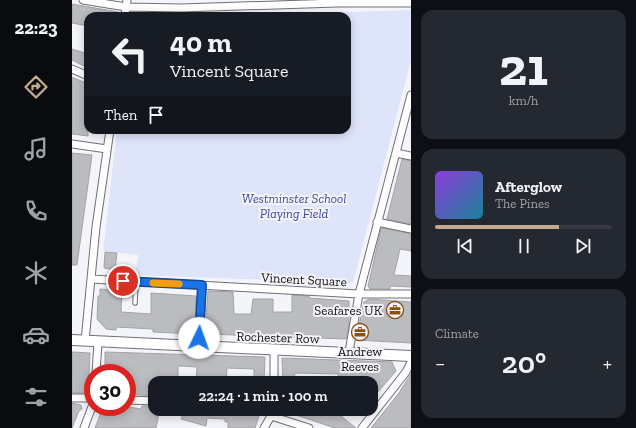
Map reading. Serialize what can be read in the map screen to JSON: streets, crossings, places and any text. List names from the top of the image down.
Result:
{
  "streets": {
    "main road": ["Rochester Row"],
    "street": ["Vincent Square"]
  },
  "parks": ["Westminster School Playing Field"],
  "places": {
    "office": ["Seafares UK", "Andrew Reeves"]
  },
  "page": {
    "tabs": "22:23",
    "tile": [
      ["21", "km/h"],
      "Climate"
    ],
    "turn": ["40 m", "Vincent Square"],
    "then": "Then",
    "song": ["Afterglow", "The Pines"],
    "heat": ["−", "20°", "+"],
    "limit": "30",
    "trip": "22:24 · 1 min · 100 m"
  }
}
